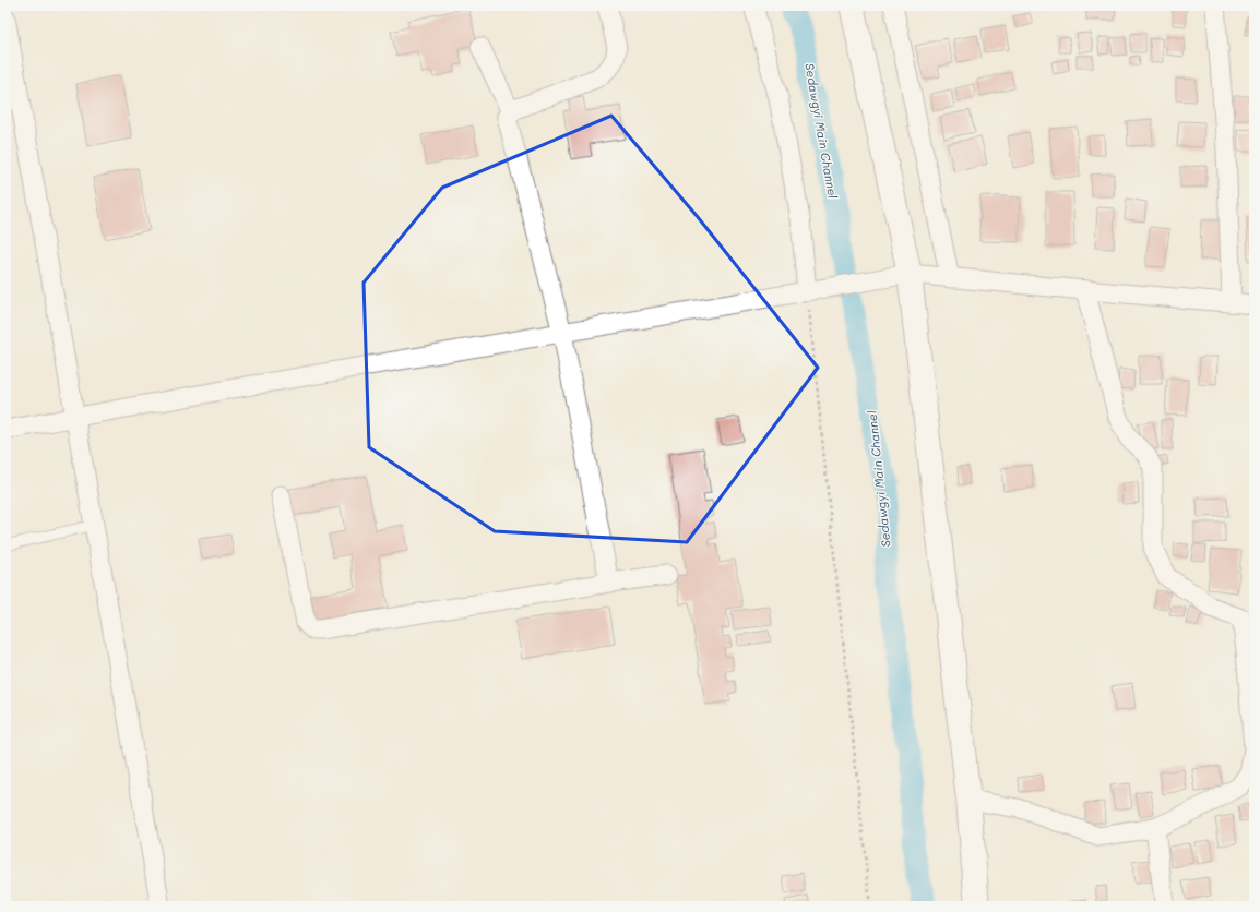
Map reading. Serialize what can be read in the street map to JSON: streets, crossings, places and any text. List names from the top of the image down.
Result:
{
  "water": ["Sedawgyi Main Channel"]
}
